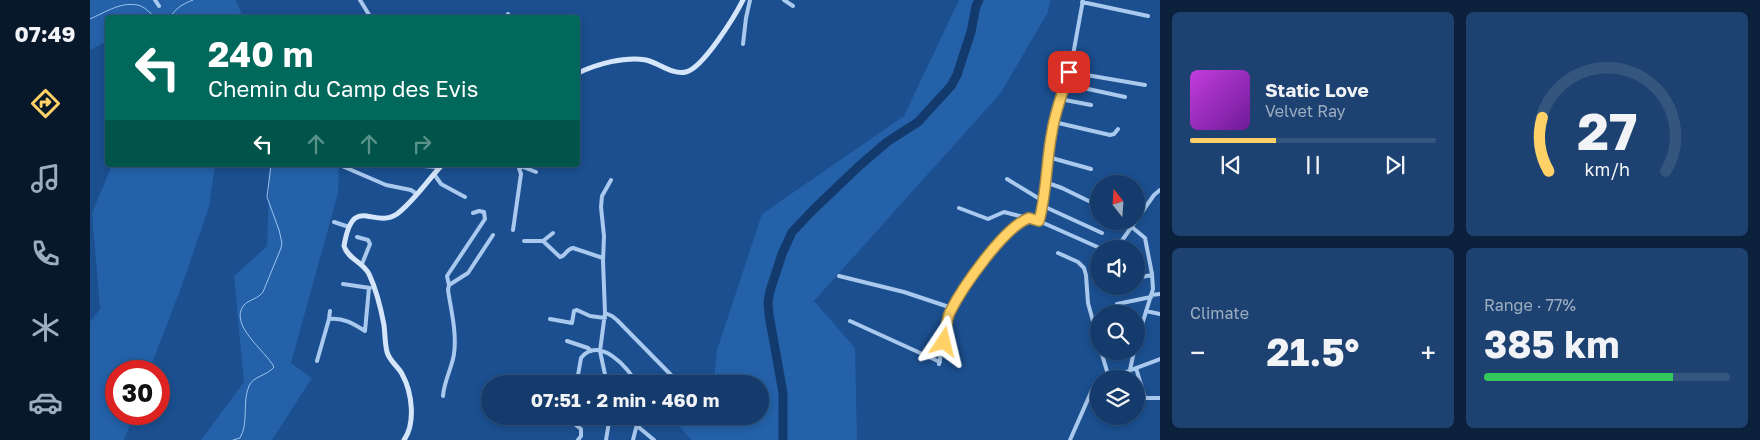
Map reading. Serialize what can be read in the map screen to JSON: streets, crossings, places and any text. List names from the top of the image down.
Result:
{
  "north": "top",
  "page": {
    "tabs": "07:49",
    "turn": ["240 m", "Chemin du Camp des Evis"],
    "song": ["Static Love", "Velvet Ray"],
    "tile": [
      "Climate",
      ["Range · 77%", "385 km"]
    ],
    "heat": ["−", "21.5°", "+"],
    "limit": "30",
    "trip": "07:51 · 2 min · 460 m",
    "gauge": ["27", "km/h"]
  }
}
